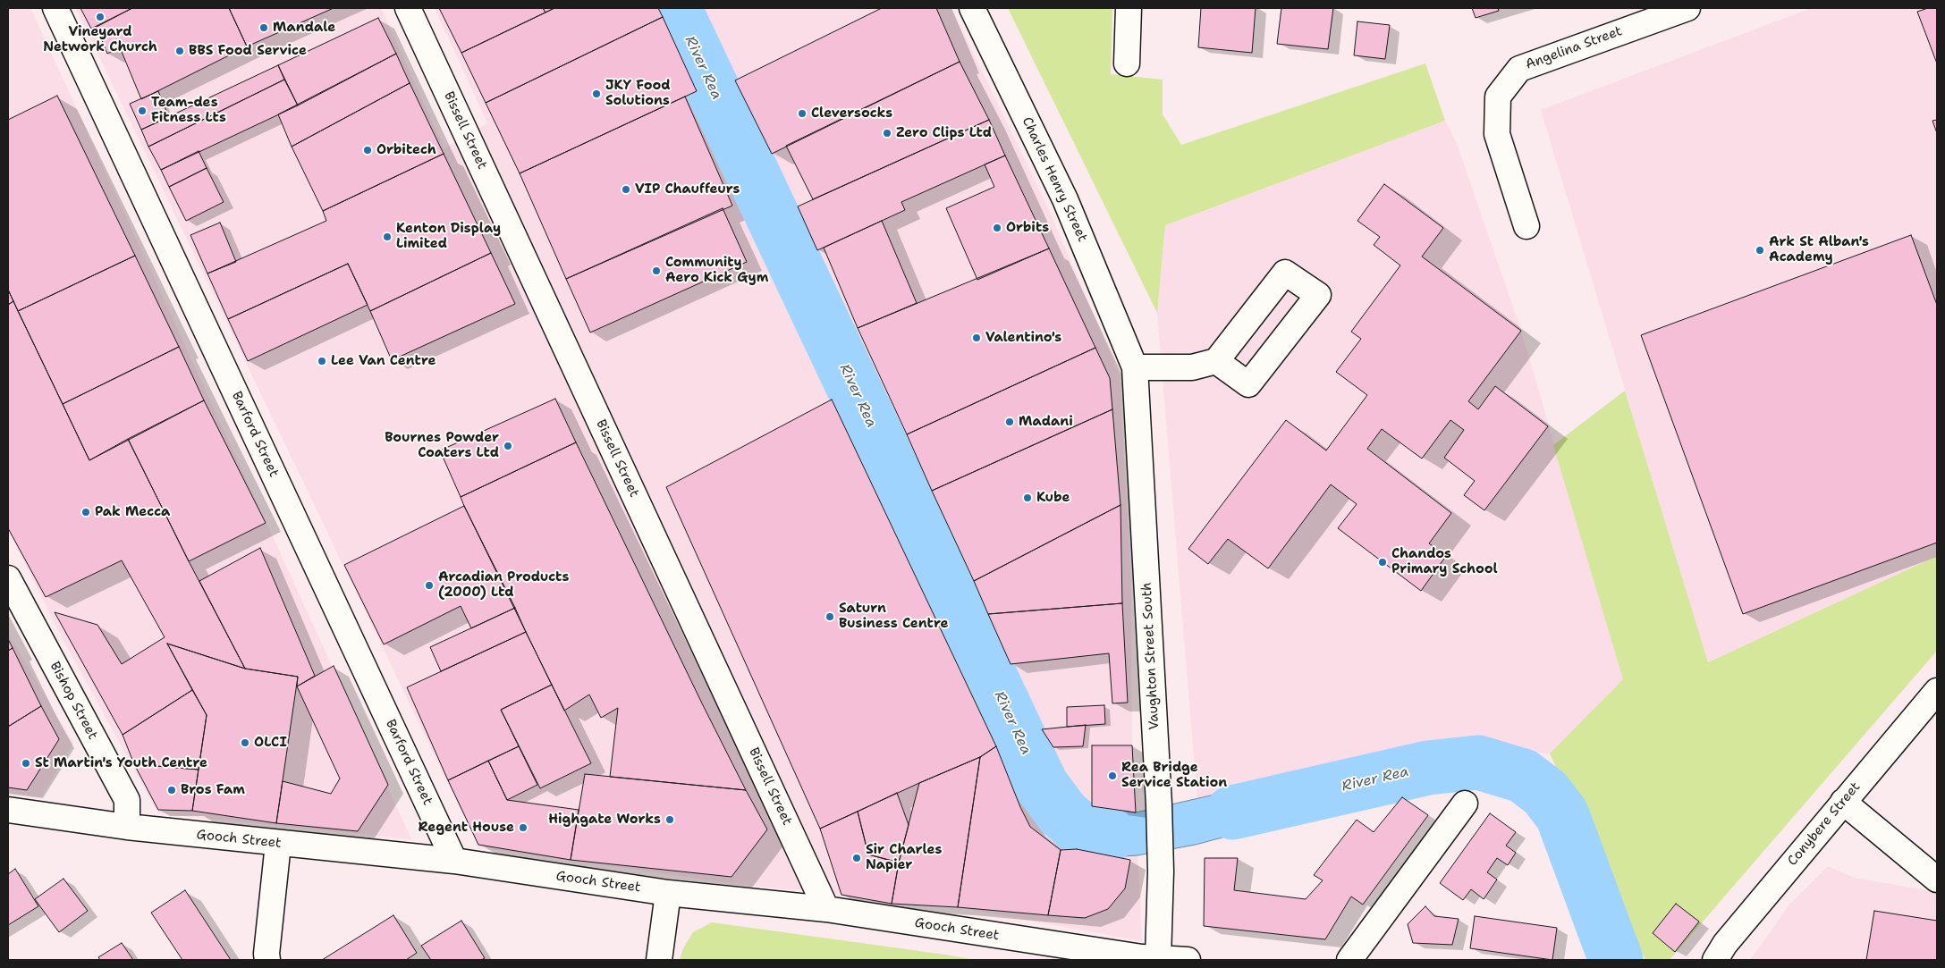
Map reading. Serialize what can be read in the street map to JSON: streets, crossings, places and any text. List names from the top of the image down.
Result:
{
  "streets": {
    "street": [
      "Angelina Street",
      "Bissell Street",
      "Charles Henry Street",
      "Barford Street",
      "Vaughton Street South",
      "Bishop Street",
      "Conybere Street",
      "Gooch Street"
    ]
  },
  "crossings": [
    ["Bissell Street", "Gooch Street"],
    ["Charles Henry Street", "Vaughton Street South"],
    ["Barford Street", "Gooch Street"],
    ["Vaughton Street South", "Gooch Street"],
    ["Bishop Street", "Gooch Street"]
  ],
  "water": ["River Rea"],
  "places": [
    "Vineyard Network Church",
    "Mandale",
    "BBS Food Service",
    "JKY Food Solutions",
    "Team-des Fitness Lts",
    "Cleversocks",
    "Zero Clips Ltd",
    "Orbitech",
    "VIP Chauffeurs",
    "Orbits",
    "Kenton Display Limited",
    "Ark St Alban's Academy",
    "Community Aero Kick Gym",
    "Valentino's",
    "Lee Van Centre",
    "Madani",
    "Bournes Powder Coaters Ltd",
    "Kube",
    "Pak Mecca",
    "Chandos Primary School",
    "Arcadian Products (2000) Ltd",
    "Saturn Business Centre",
    "OLCI",
    "St Martin's Youth Centre",
    "Rea Bridge Service Station",
    "Bros Fam",
    "Highgate Works",
    "Regent House",
    "Sir Charles Napier"
  ]
}
